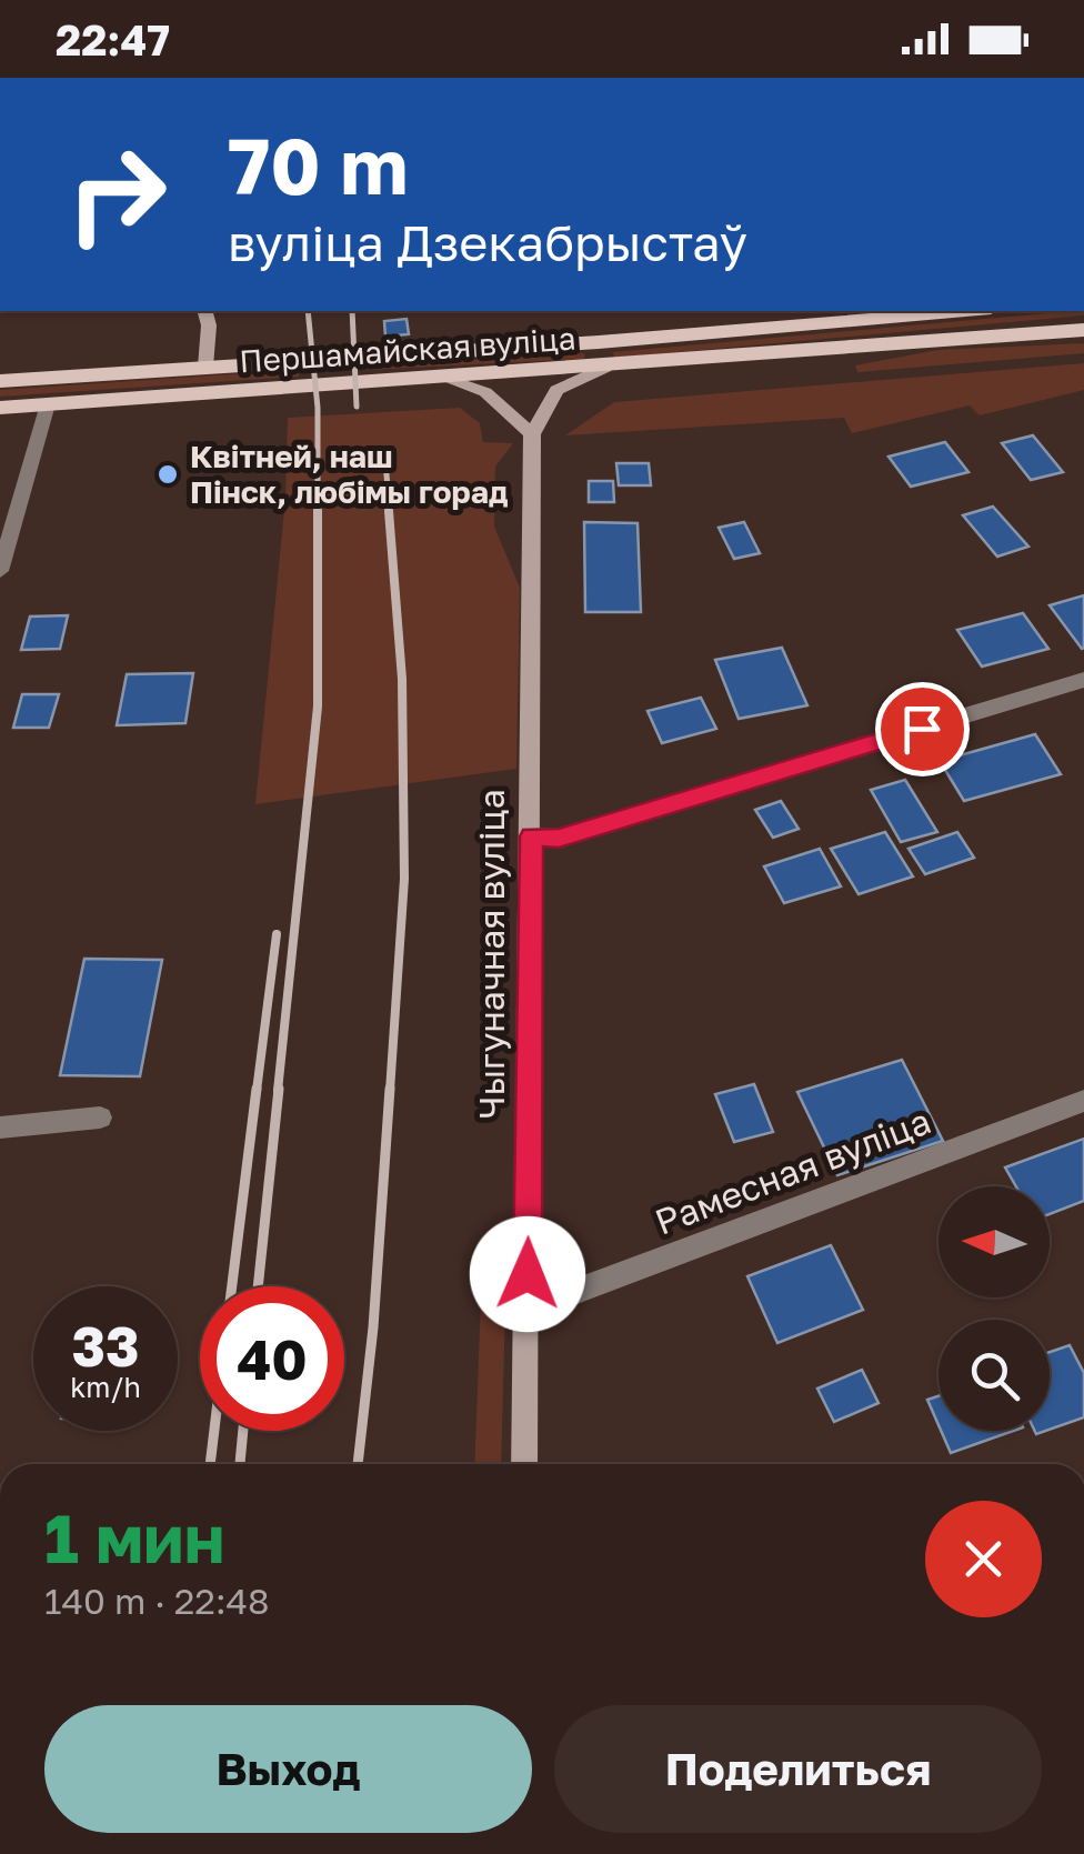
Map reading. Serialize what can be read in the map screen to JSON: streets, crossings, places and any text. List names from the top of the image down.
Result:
{
  "streets": {
    "main road": ["Першамайская вуліца"],
    "street": ["Чыгуначная вуліца", "Рамесная вуліца"]
  },
  "crossings": [
    ["Чыгуначная вуліца", "Рамесная вуліца"]
  ],
  "places": ["Квітней, наш Пінск, любімы горад"],
  "north": "left",
  "page": {
    "status": "22:47",
    "turn": ["70 m", "вуліца Дзекабрыстаў"],
    "speed": "33 km/h",
    "limit": "40",
    "heading": ["1 мин", "140 m · 22:48"],
    "buttons": ["Выход", "Поделиться"]
  }
}
